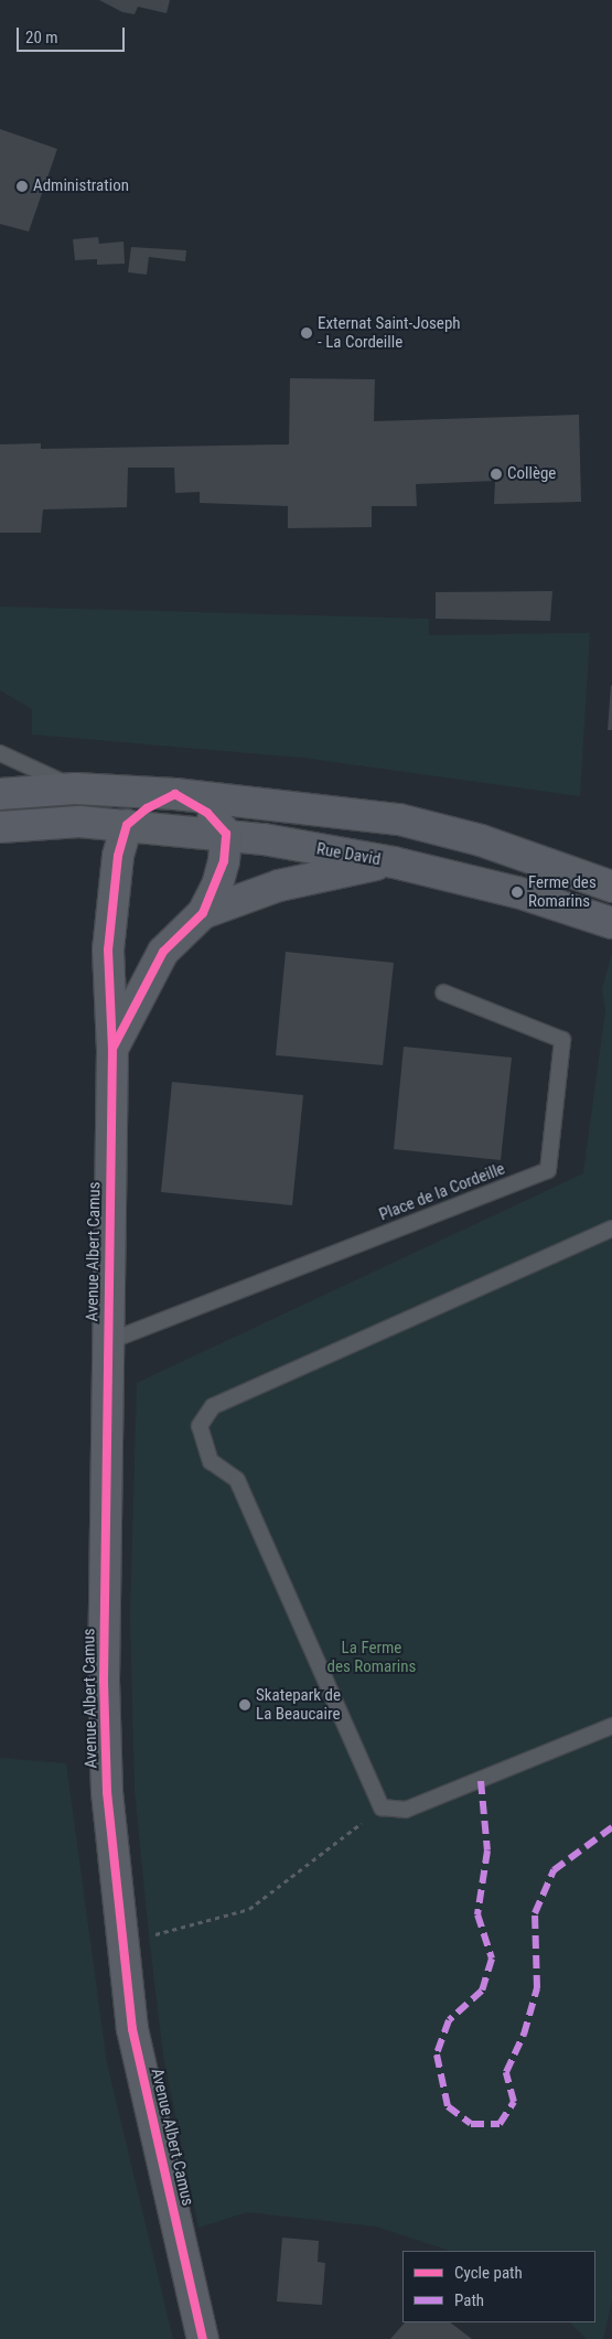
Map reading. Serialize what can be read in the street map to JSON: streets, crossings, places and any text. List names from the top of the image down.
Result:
{
  "streets": {
    "street": ["Rue David", "Avenue Albert Camus"],
    "lane": ["Place de la Cordeille"]
  },
  "crossings": [
    ["Rue David", "Avenue Albert Camus"],
    ["Place de la Cordeille", "Avenue Albert Camus"]
  ],
  "parks": ["La Ferme des Romarins"],
  "places": [
    "Administration",
    "Externat Saint-Joseph - La Cordeille",
    "Collège",
    "Ferme des Romarins",
    "Skatepark de La Beaucaire"
  ],
  "legend": ["Cycle path", "Path"],
  "scale_bar": "20 m"
}
